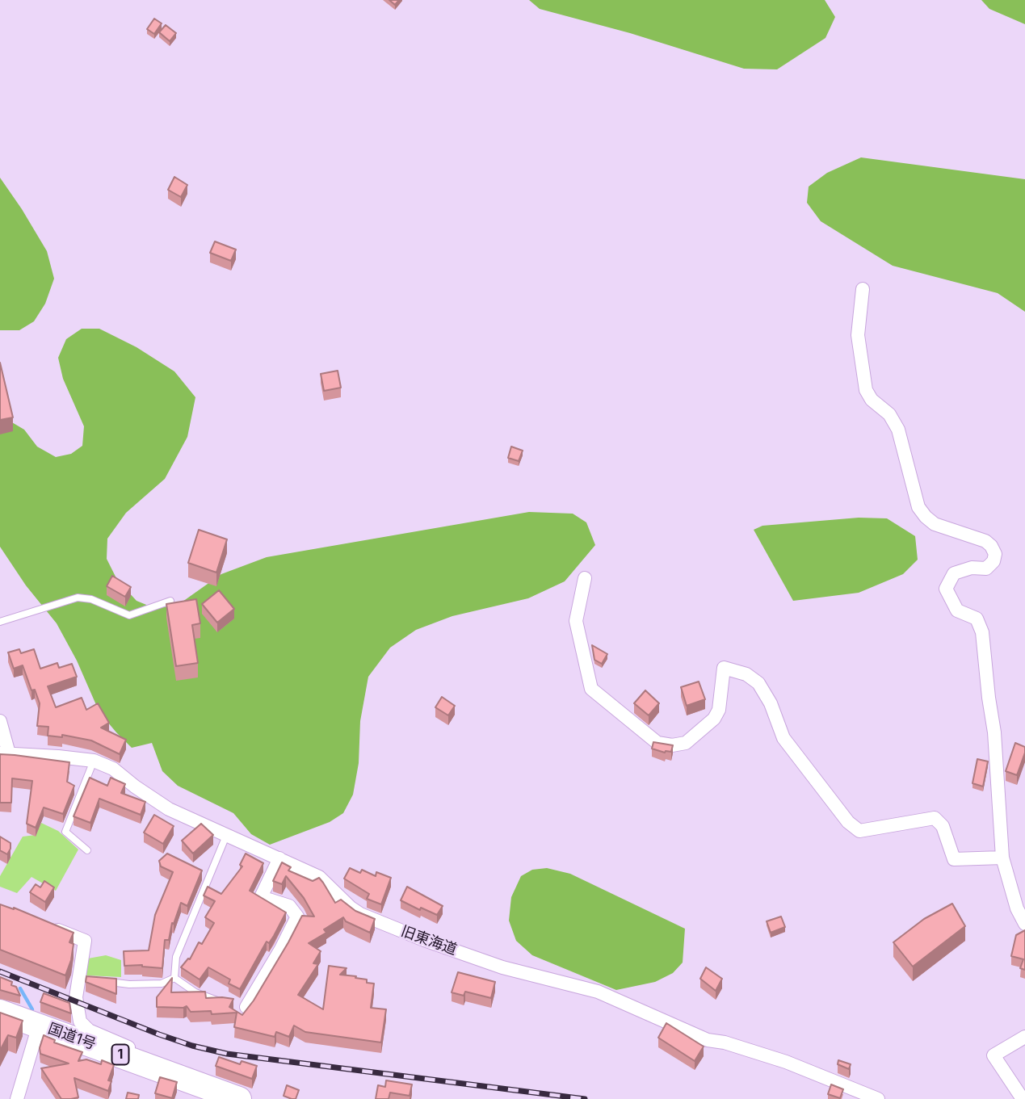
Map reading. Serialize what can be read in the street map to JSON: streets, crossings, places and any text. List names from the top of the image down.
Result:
{
  "streets": {
    "highway": ["国道1号", "1"],
    "street": ["旧東海道"]
  }
}
